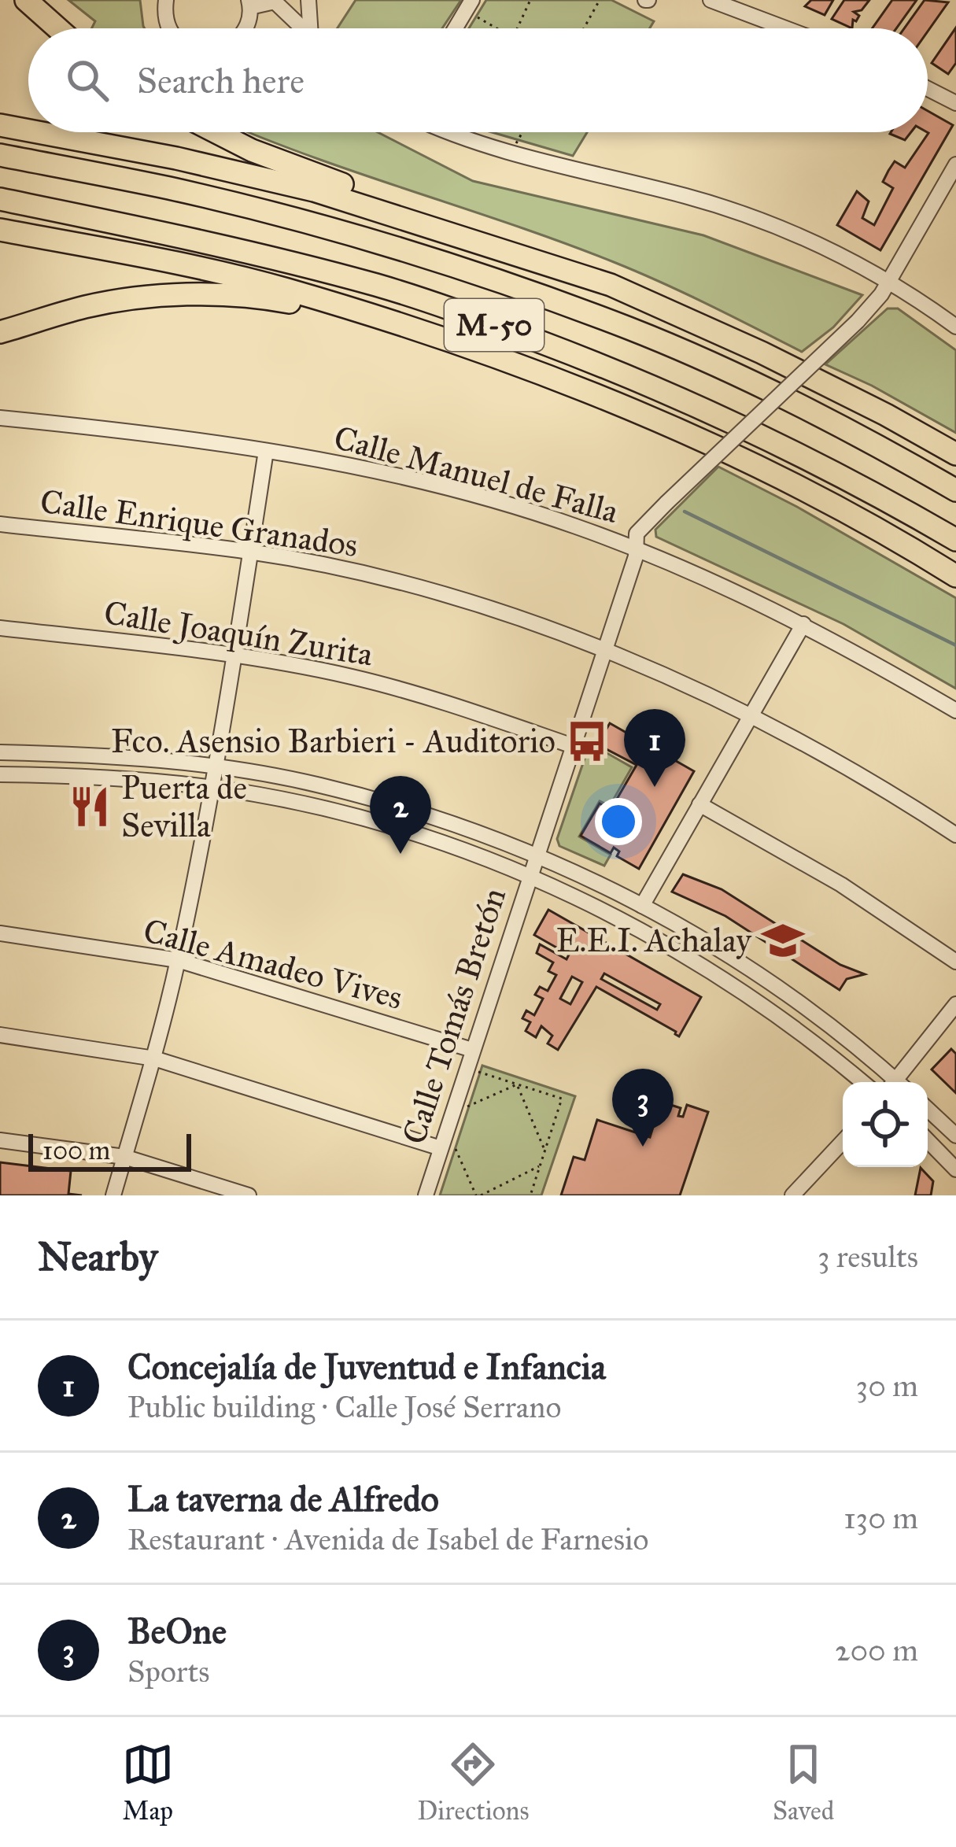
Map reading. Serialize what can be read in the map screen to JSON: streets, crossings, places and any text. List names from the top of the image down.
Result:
{
  "streets": {
    "highway": ["M-50"],
    "street": [
      "Calle Manuel de Falla",
      "Calle Enrique Granados",
      "Calle Joaquín Zurita",
      "Calle Amadeo Vives",
      "Calle Tomás Bretón"
    ]
  },
  "crossings": [
    ["Calle Manuel de Falla", "Calle Tomás Bretón"],
    ["Calle Enrique Granados", "Calle Tomás Bretón"],
    ["Calle Joaquín Zurita", "Calle Tomás Bretón"],
    ["Calle Amadeo Vives", "Calle Tomás Bretón"]
  ],
  "places": {
    "bus stop": ["Fco. Asensio Barbieri - Auditorio"],
    "restaurant": ["Puerta de Sevilla"],
    "school or university": ["E.E.I. Achalay"]
  },
  "scale_bar": "100 m",
  "page": {
    "search": "Search here",
    "pins": ["1", "2", "3"],
    "scale": "100 m",
    "heading": ["Nearby", "3 results"],
    "list": [
      {
        "mark": "1",
        "name": "Concejalía de Juventud e Infancia",
        "note": "Public building · Calle José Serrano",
        "value": "30 m"
      },
      {
        "mark": "2",
        "name": "La taverna de Alfredo",
        "note": "Restaurant · Avenida de Isabel de Farnesio",
        "value": "130 m"
      },
      {
        "mark": "3",
        "name": "BeOne",
        "note": "Sports",
        "value": "200 m"
      }
    ],
    "nav": ["Map", "Directions", "Saved"]
  }
}
